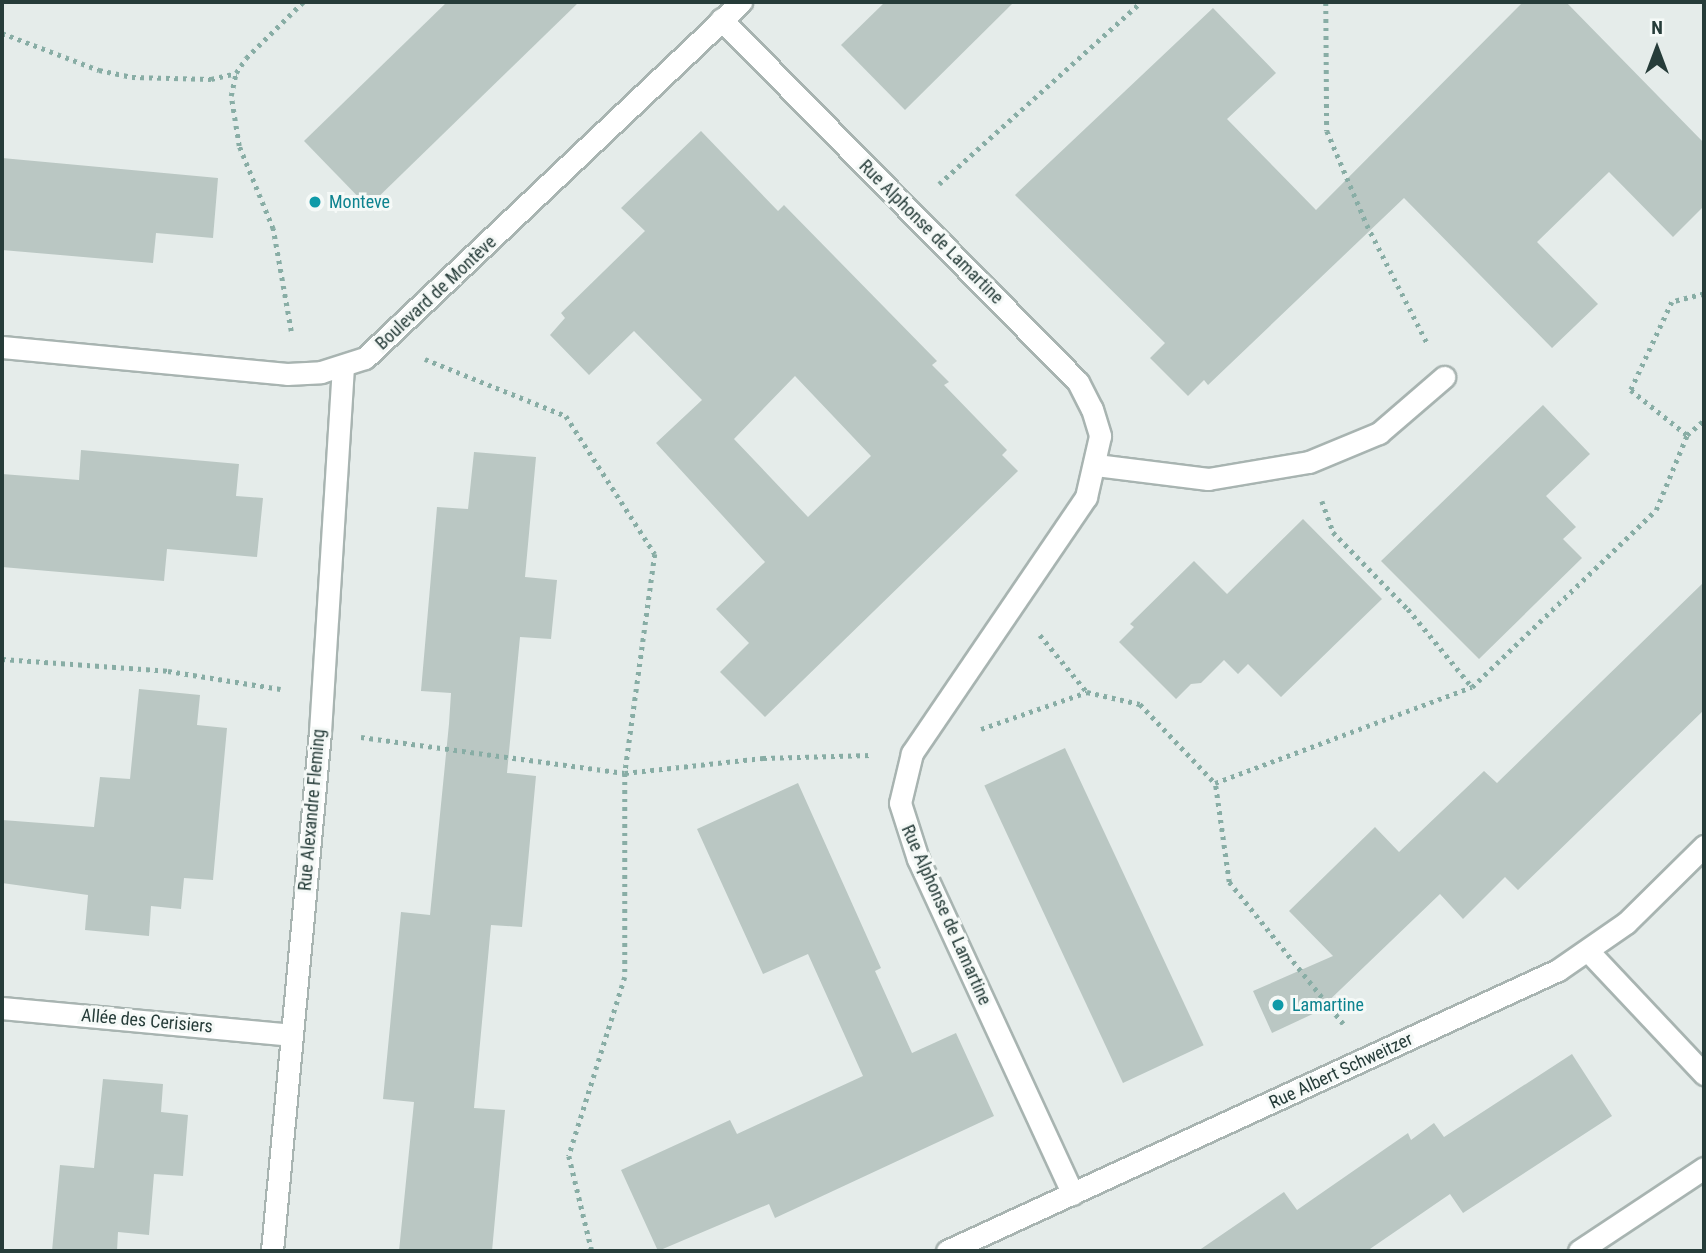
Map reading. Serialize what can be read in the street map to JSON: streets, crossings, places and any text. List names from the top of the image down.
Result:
{
  "streets": {
    "street": [
      "Rue Alphonse de Lamartine",
      "Boulevard de Montève",
      "Rue Alexandre Fleming",
      "Allée des Cerisiers",
      "Rue Albert Schweitzer"
    ]
  },
  "crossings": [
    ["Rue Alphonse de Lamartine", "Boulevard de Montève"],
    ["Rue Alphonse de Lamartine", "Rue Albert Schweitzer"],
    ["Boulevard de Montève", "Rue Alexandre Fleming"],
    ["Rue Alexandre Fleming", "Allée des Cerisiers"]
  ],
  "places": ["Monteve", "Lamartine"],
  "north": "top"
}
